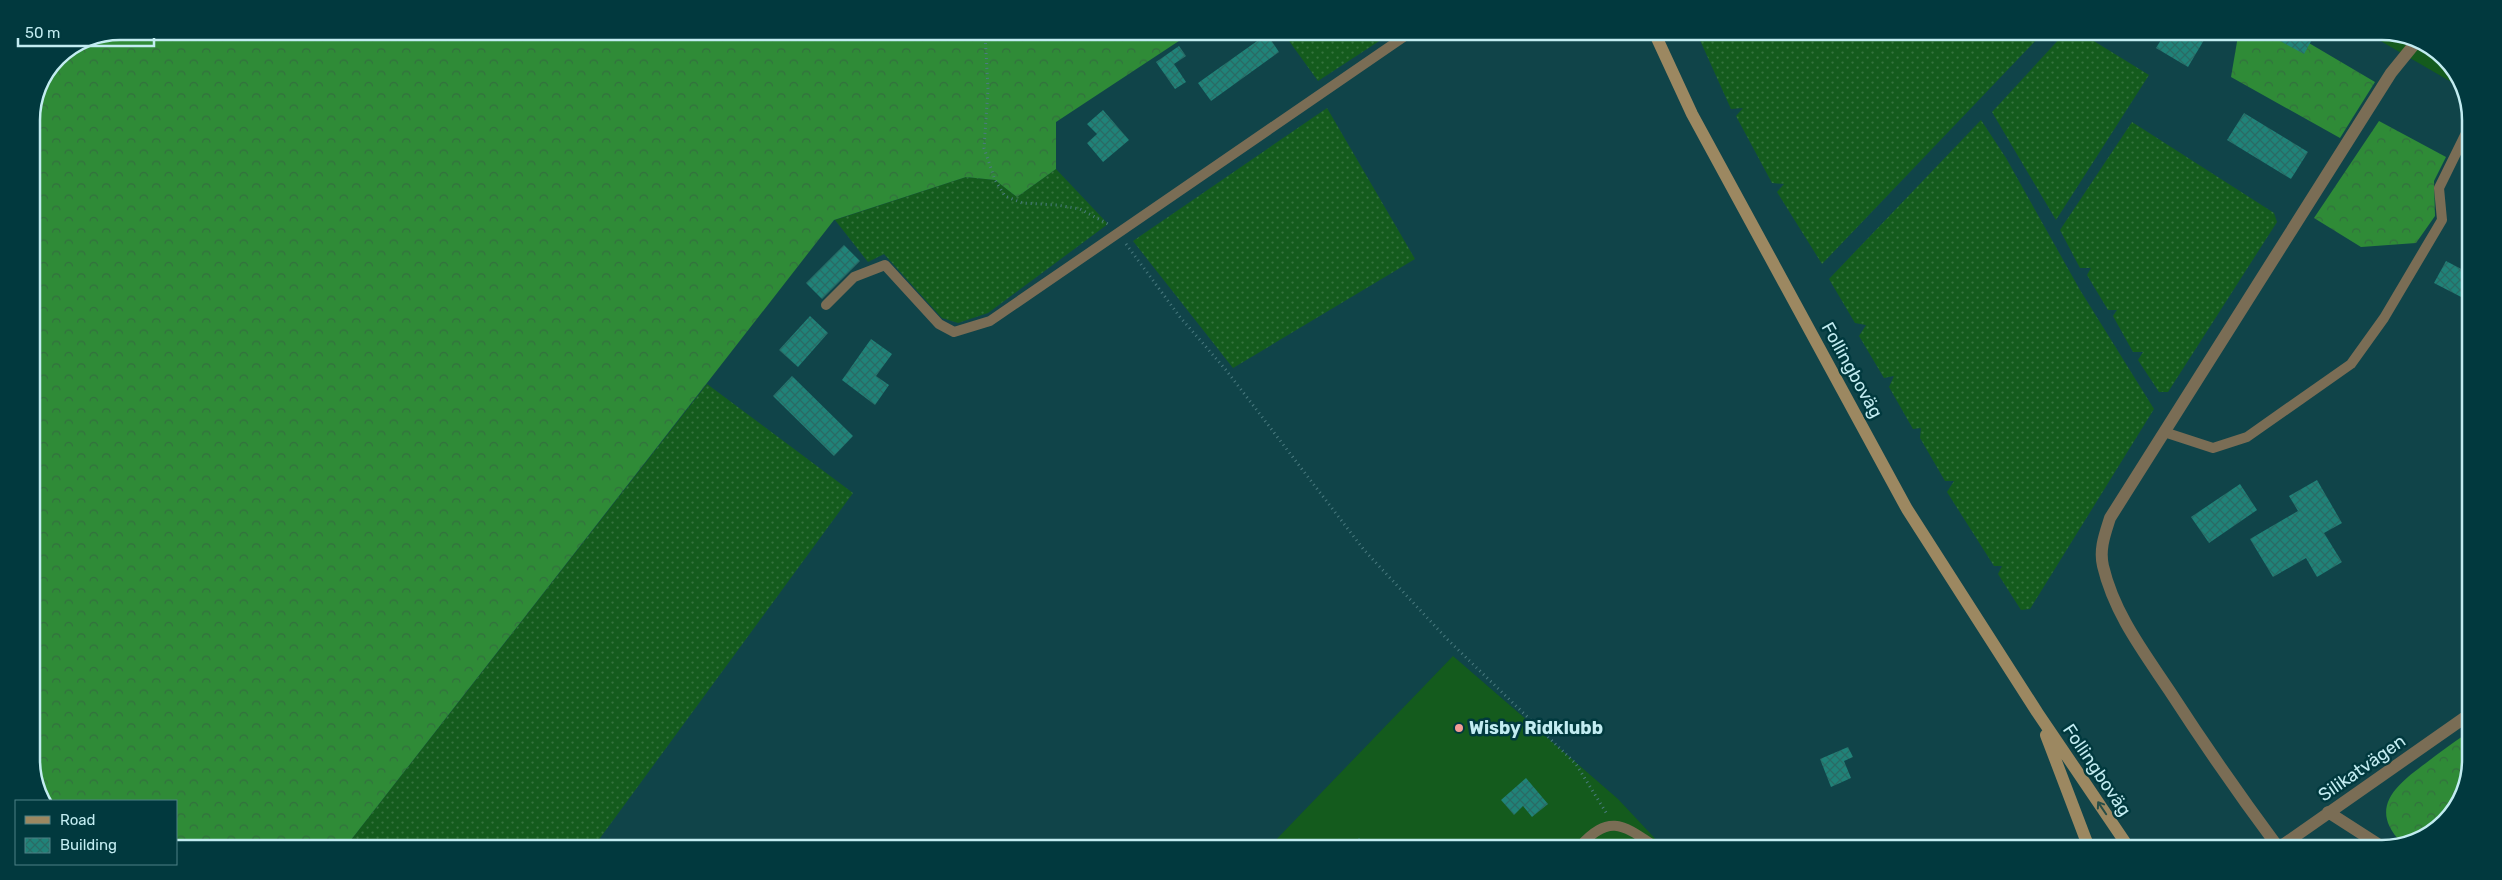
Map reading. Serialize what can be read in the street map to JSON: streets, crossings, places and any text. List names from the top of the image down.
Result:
{
  "streets": {
    "main road": ["Follingboväg"],
    "street": ["Silikatvägen"]
  },
  "places": ["Wisby Ridklubb"],
  "legend": ["Road", "Building"],
  "scale_bar": "50 m"
}
